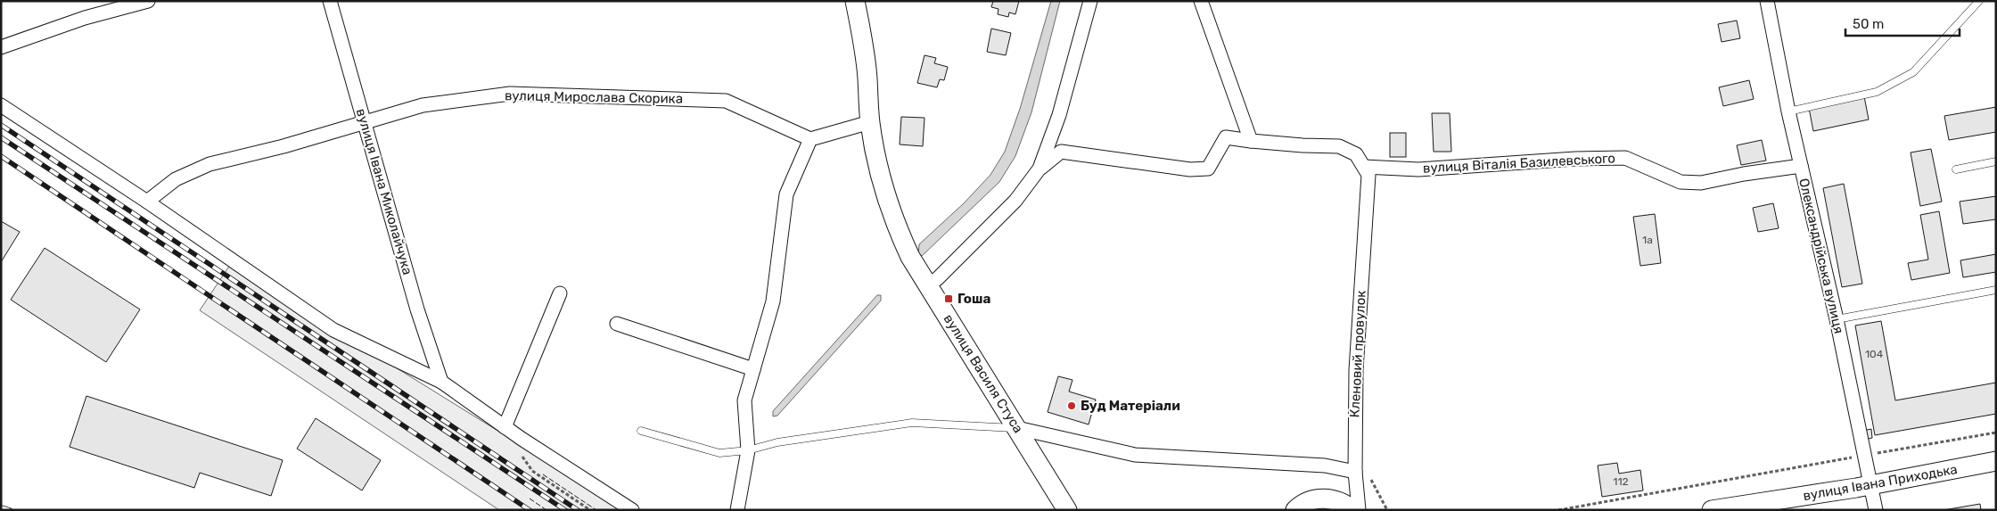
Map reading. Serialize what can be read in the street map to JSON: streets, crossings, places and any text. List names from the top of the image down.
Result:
{
  "streets": {
    "main road": ["вулиця Василя Стуса", "вулиця Івана Приходька"],
    "street": [
      "вулиця Мирослава Скорика",
      "вулиця Віталія Базилевського",
      "вулиця Івана Миколайчука",
      "Олександрійська вулиця",
      "Кленовий провулок"
    ]
  },
  "crossings": [
    ["вулиця Мирослава Скорика", "вулиця Івана Миколайчука"],
    ["вулиця Віталія Базилевського", "Олександрійська вулиця"],
    ["вулиця Віталія Базилевського", "Кленовий провулок"],
    ["Олександрійська вулиця", "вулиця Івана Приходька"]
  ],
  "places": {
    "transit": ["Гоша"],
    "other": ["Буд Матерiали"]
  },
  "house_numbers": ["1а", "104", "112"],
  "scale_bar": "50 m"
}
